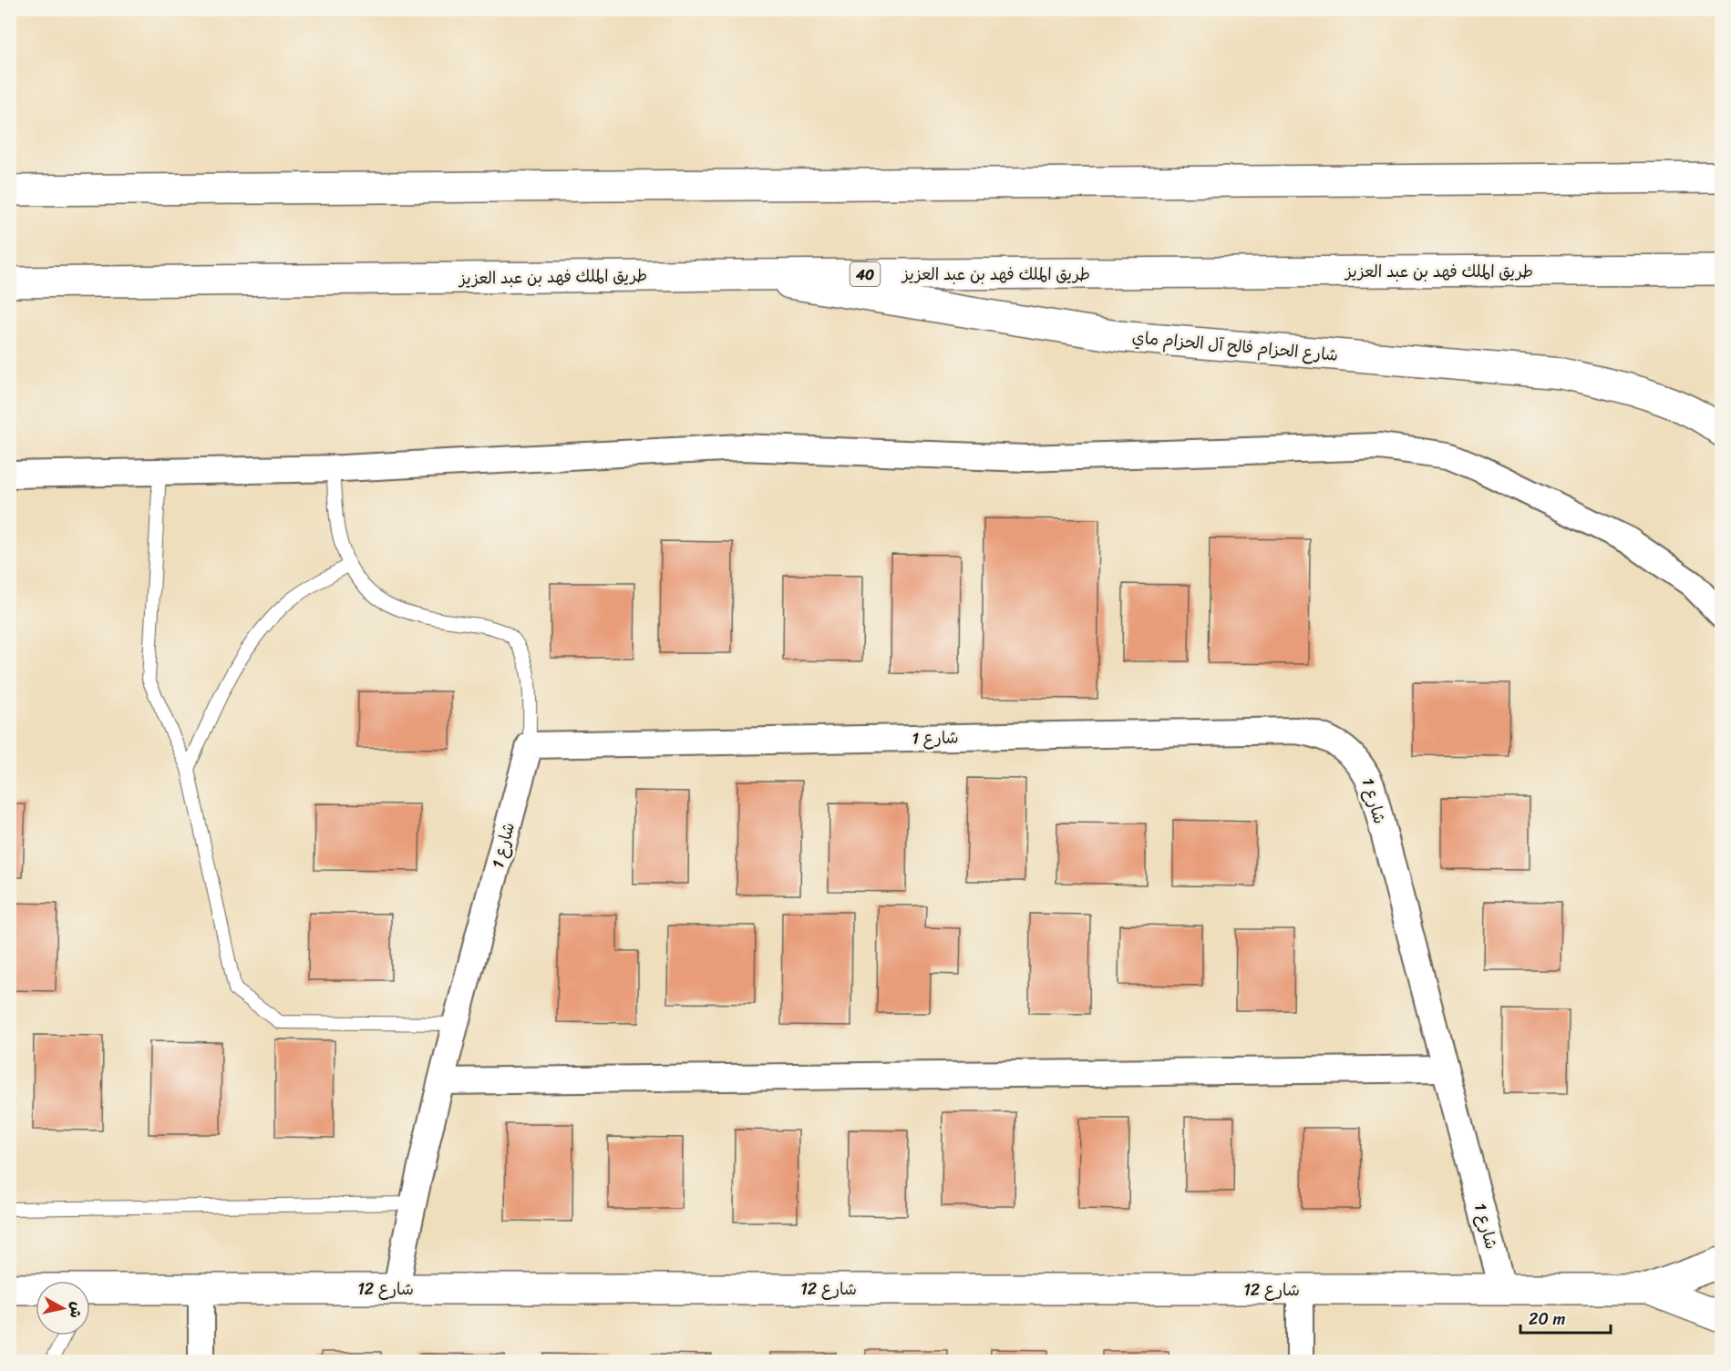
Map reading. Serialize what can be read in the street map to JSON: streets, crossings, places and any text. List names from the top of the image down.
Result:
{
  "streets": {
    "main road": [
      "طريق الملك فهد بن عبد العزيز",
      "40",
      "شارع الحزام فالح آل الحزام ماي",
      "شارع 12"
    ],
    "street": ["شارع 1"]
  },
  "crossings": [
    ["طريق الملك فهد بن عبد العزيز", "شارع الحزام فالح آل الحزام ماي"],
    ["شارع 1", "شارع 12"]
  ],
  "scale_bar": "20 m",
  "north": "right"
}
